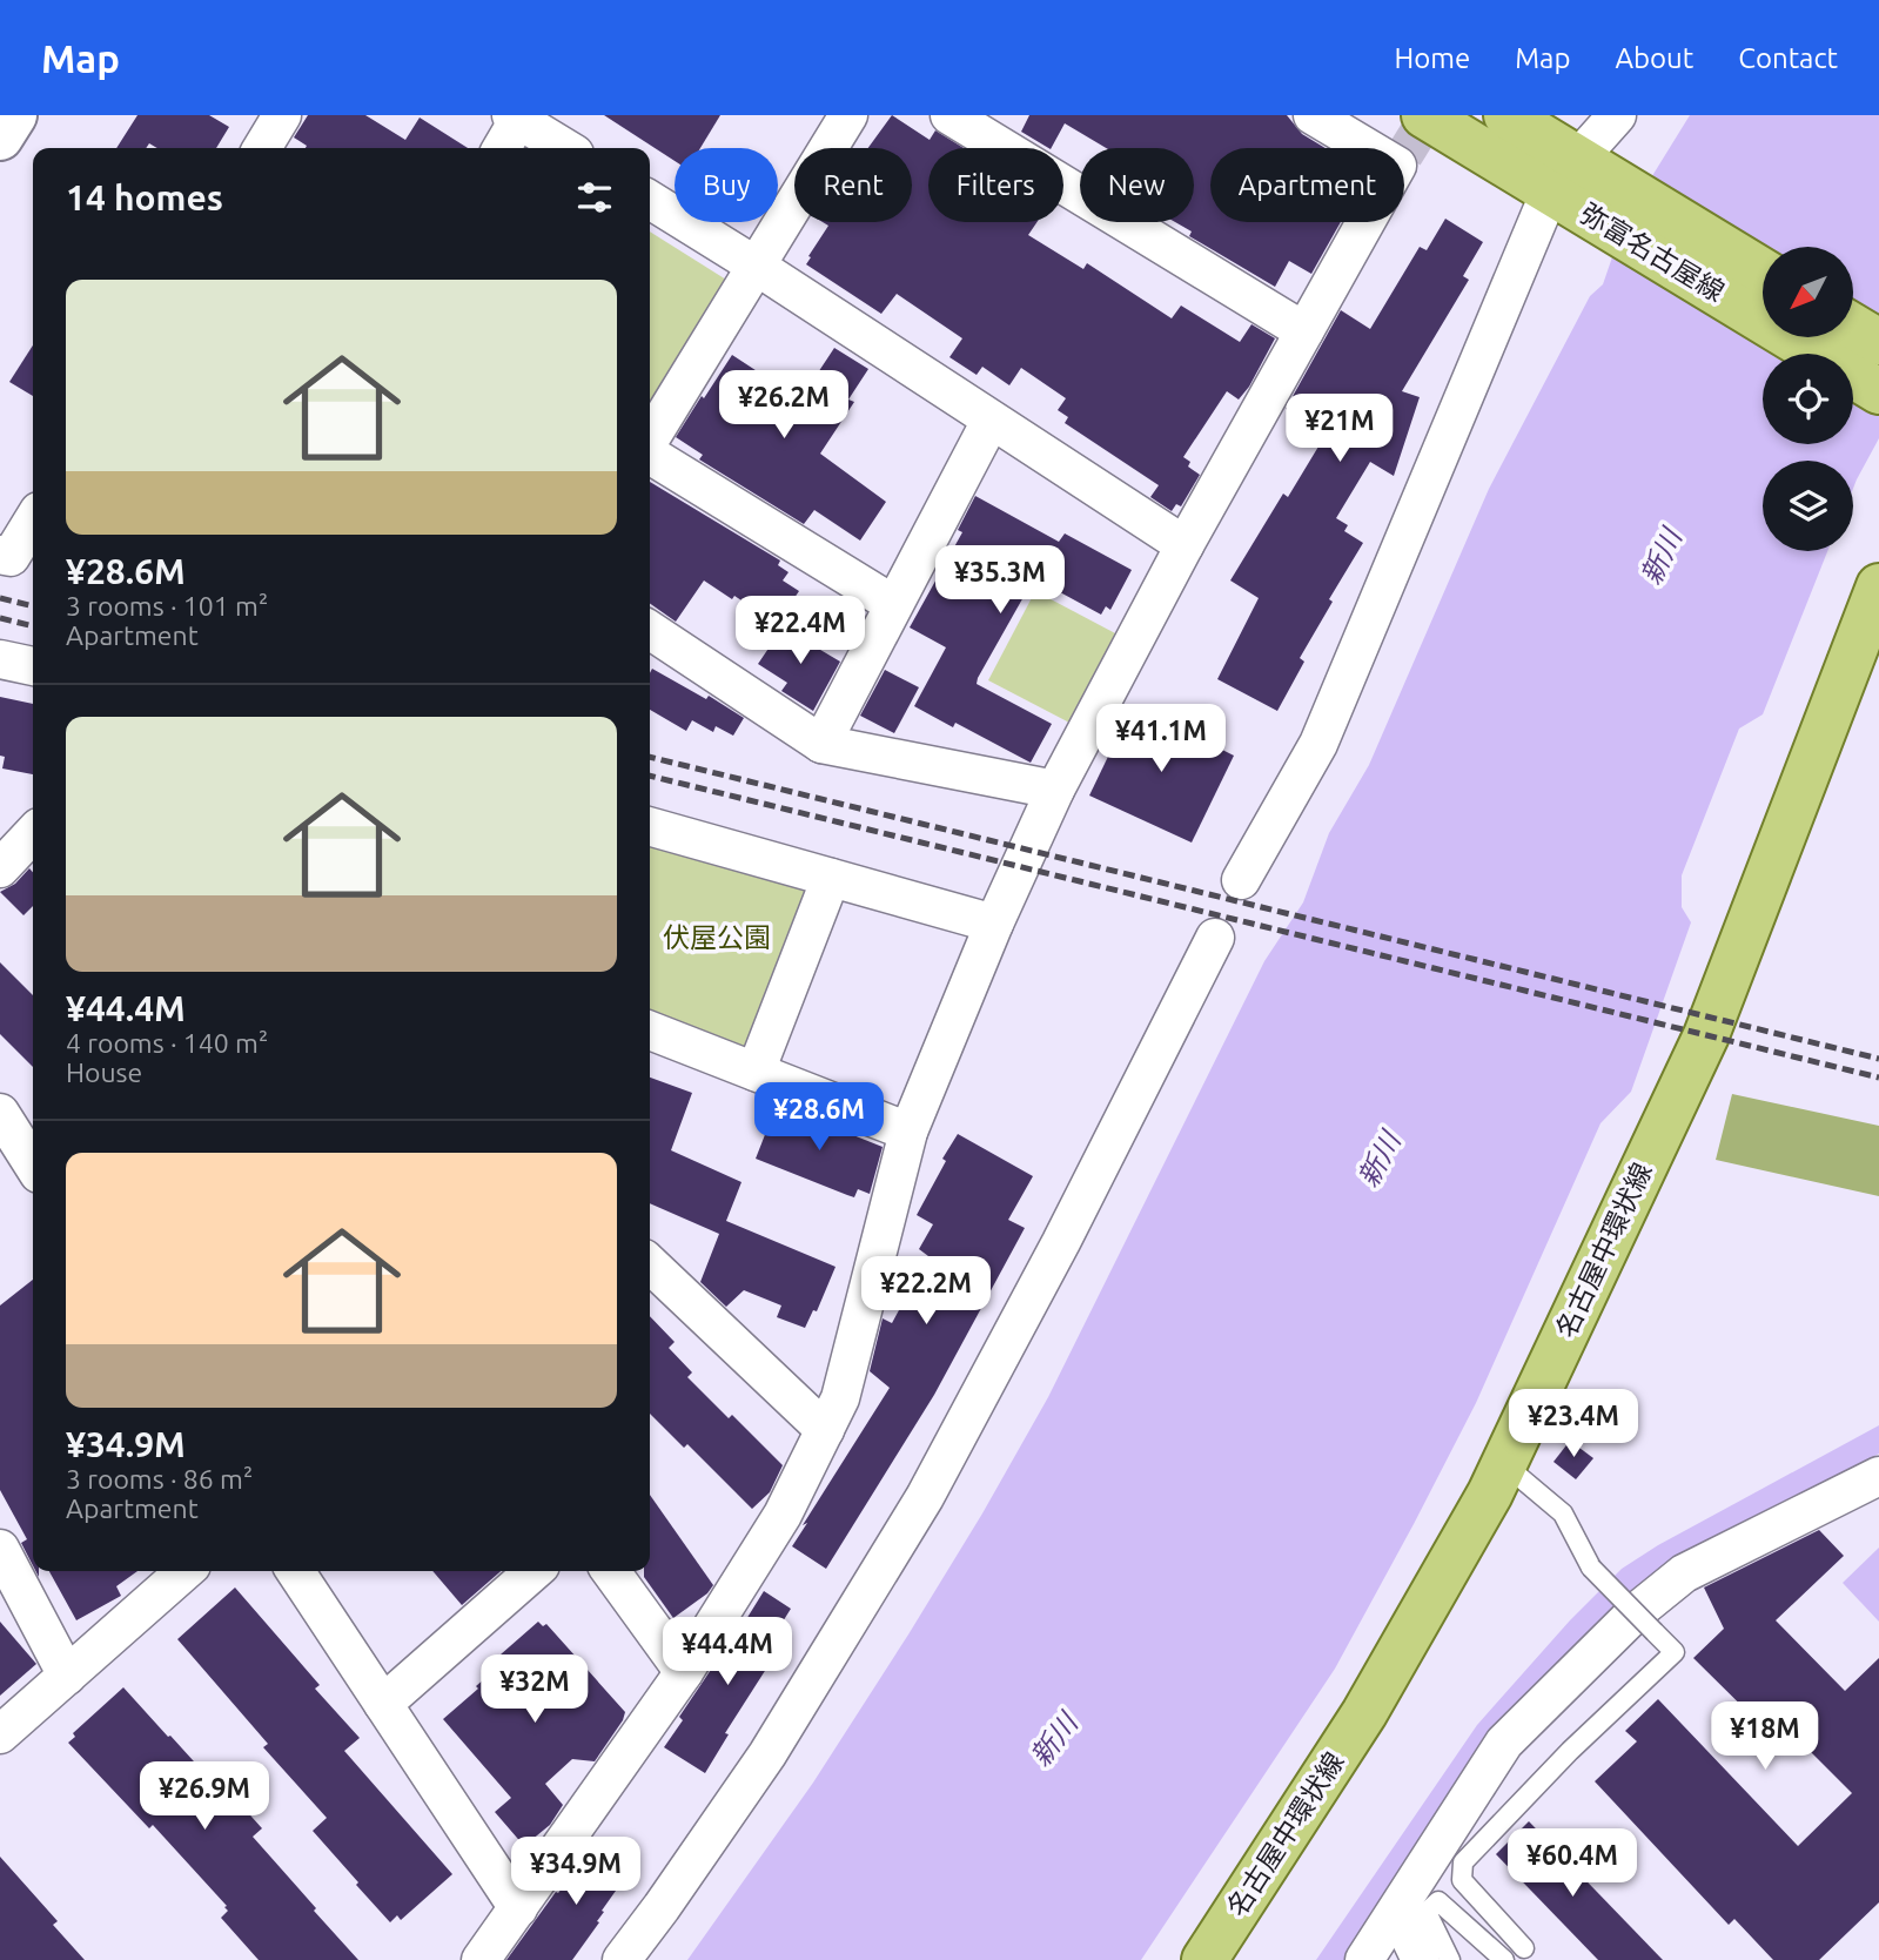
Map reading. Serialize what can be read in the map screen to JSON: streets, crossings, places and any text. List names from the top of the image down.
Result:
{
  "streets": {
    "main road": ["弥富名古屋線", "名古屋中環状線"]
  },
  "water": ["新川"],
  "parks": ["伏屋公園"],
  "north": "bottom left",
  "page": {
    "header": "Map",
    "nav": [
      "Home",
      "Map",
      "About",
      "Contact"
    ],
    "chip": [
      "Buy",
      "Rent",
      "Filters",
      "New",
      "Apartment"
    ],
    "heading": "14 homes",
    "list": [
      {
        "name": "¥28.6M",
        "note": "3 rooms · 101 m² · Apartment"
      },
      {
        "name": "¥44.4M",
        "note": "4 rooms · 140 m² · House"
      },
      {
        "name": "¥34.9M",
        "note": "3 rooms · 86 m² · Apartment"
      }
    ],
    "price": [
      "¥26.2M",
      "¥21M",
      "¥35.3M",
      "¥22.4M",
      "¥41.1M",
      "¥28.6M",
      "¥22.2M",
      "¥23.4M",
      "¥44.4M",
      "¥32M",
      "¥18M",
      "¥26.9M",
      "¥60.4M",
      "¥34.9M"
    ]
  }
}
